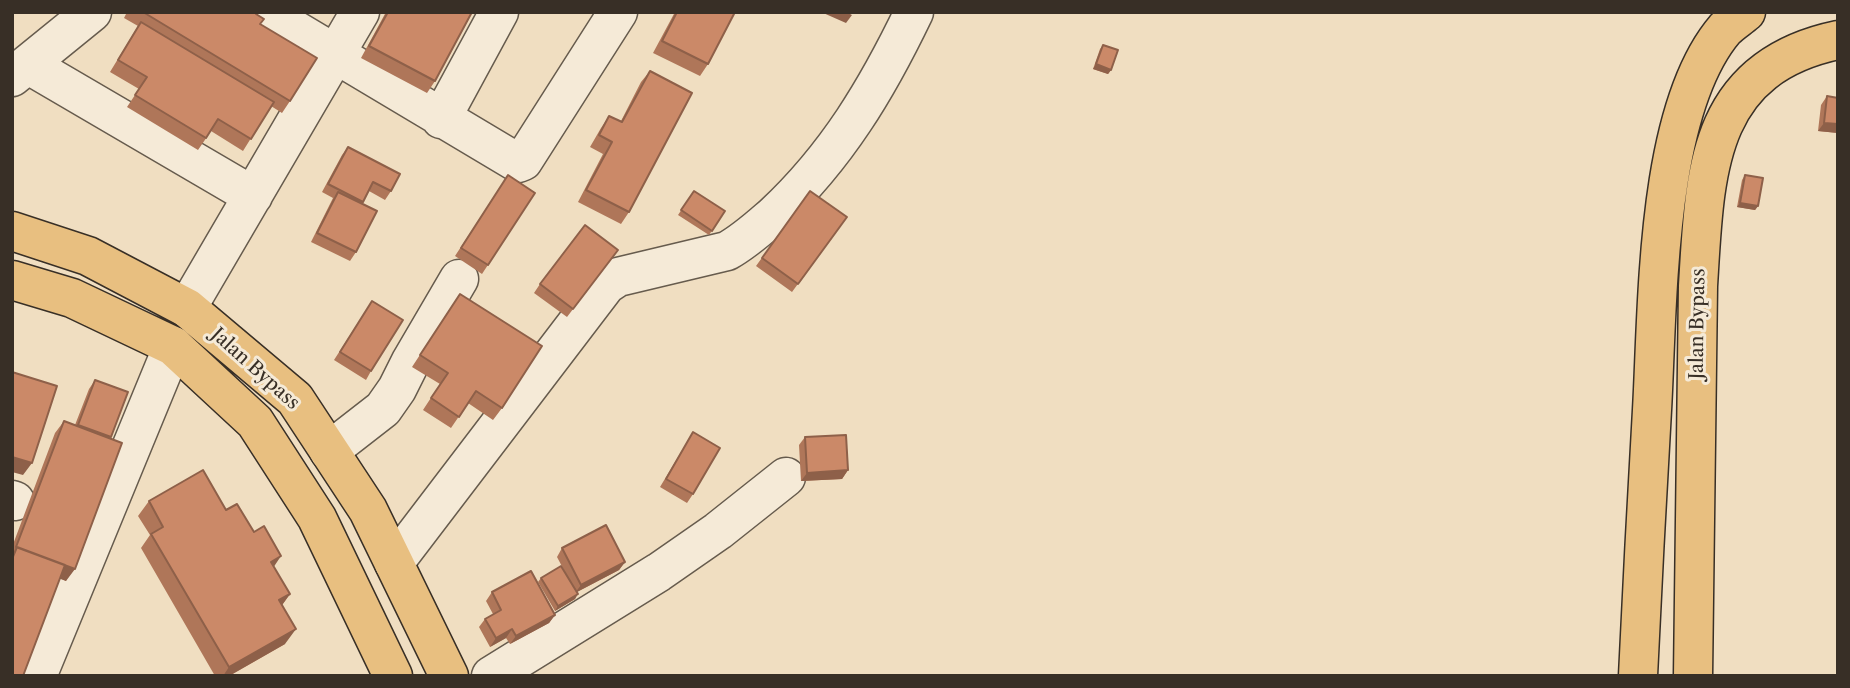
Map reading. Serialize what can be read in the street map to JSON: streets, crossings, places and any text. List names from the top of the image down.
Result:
{
  "streets": {
    "highway": ["Jalan Bypass"]
  }
}
